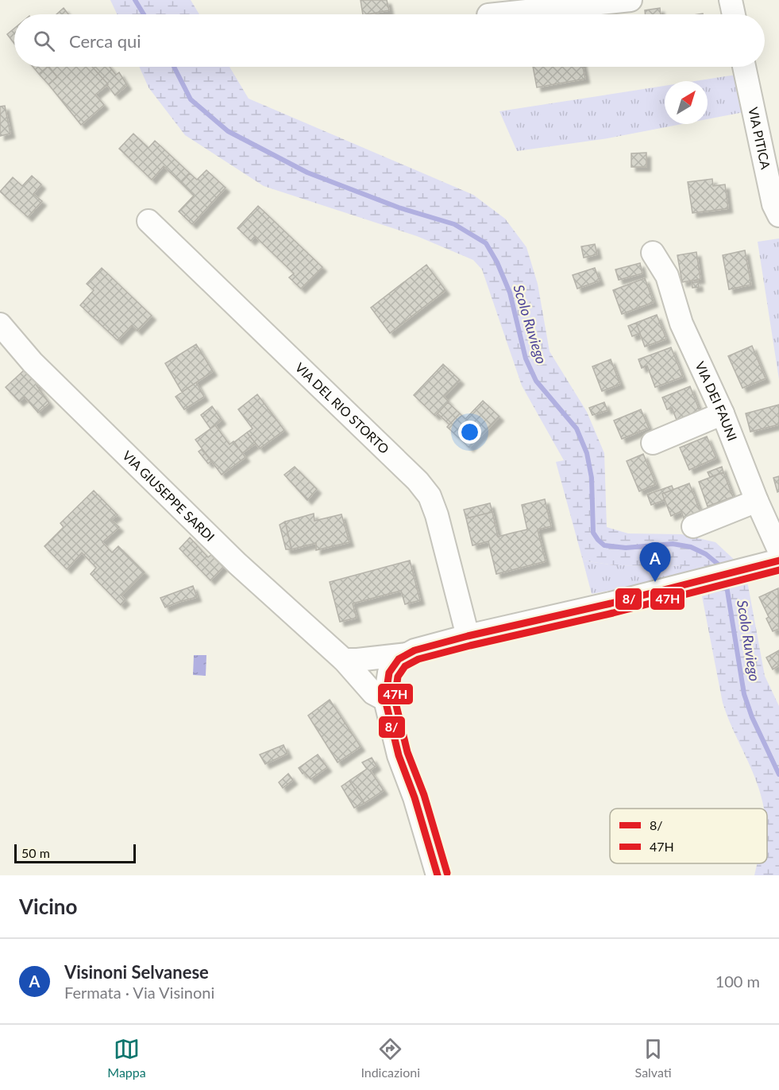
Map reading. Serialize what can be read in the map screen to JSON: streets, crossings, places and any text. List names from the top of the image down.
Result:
{
  "streets": {
    "street": [
      "VIA PITICA",
      "VIA DEI FAUNI",
      "VIA DEL RIO STORTO",
      "VIA GIUSEPPE SARDI"
    ]
  },
  "water": ["Scolo Ruviego"],
  "lines": ["transit line 8/", "transit line 47H"],
  "legend": ["8/", "47H"],
  "scale_bar": "50 m",
  "north": "top right",
  "page": {
    "search": "Cerca qui",
    "pins": "A",
    "scale": "50 m",
    "heading": "Vicino",
    "list": [
      {
        "mark": "A",
        "name": "Visinoni Selvanese",
        "note": "Fermata · Via Visinoni",
        "value": "100 m"
      }
    ],
    "nav": ["Mappa", "Indicazioni", "Salvati"]
  }
}
